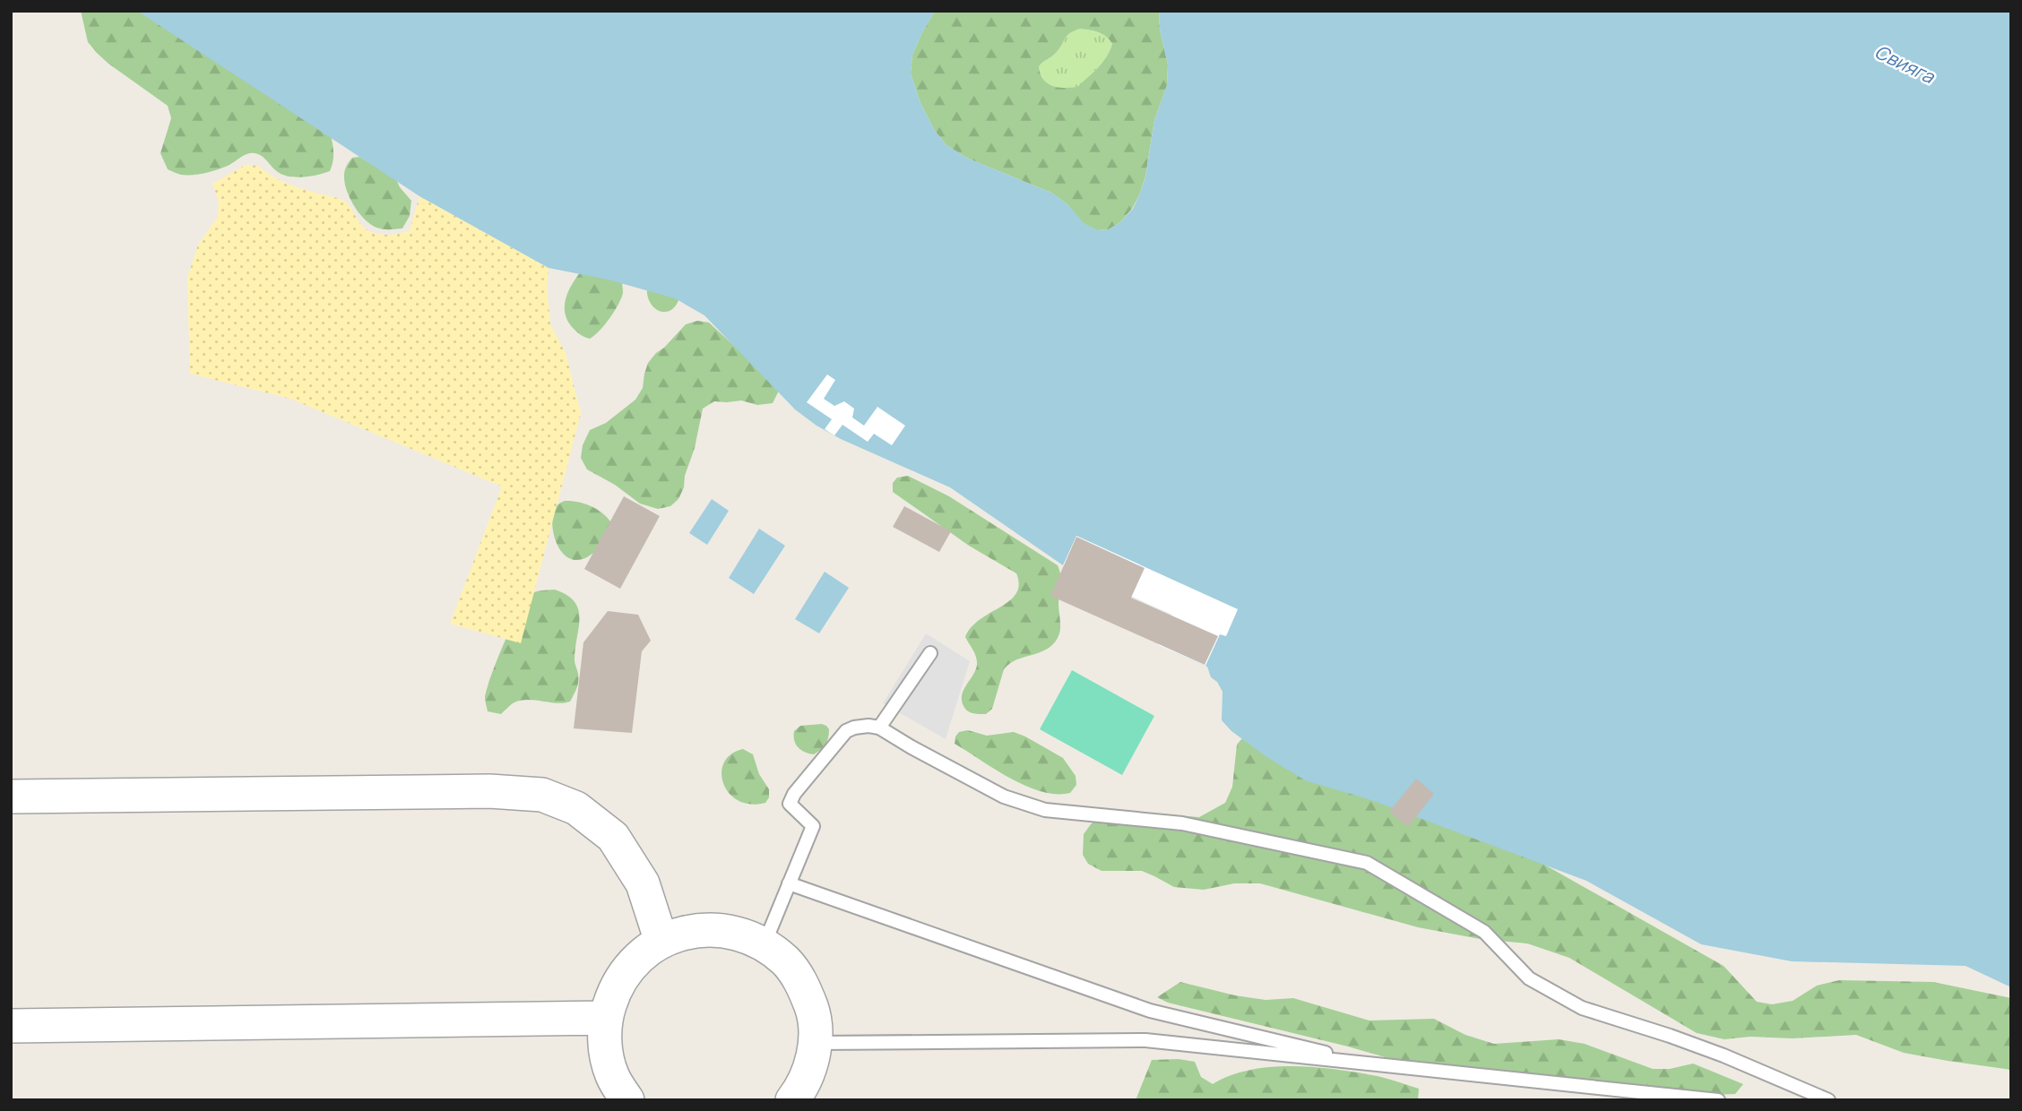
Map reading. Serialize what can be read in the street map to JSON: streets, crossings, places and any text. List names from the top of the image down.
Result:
{
  "water": ["Свияга"]
}
